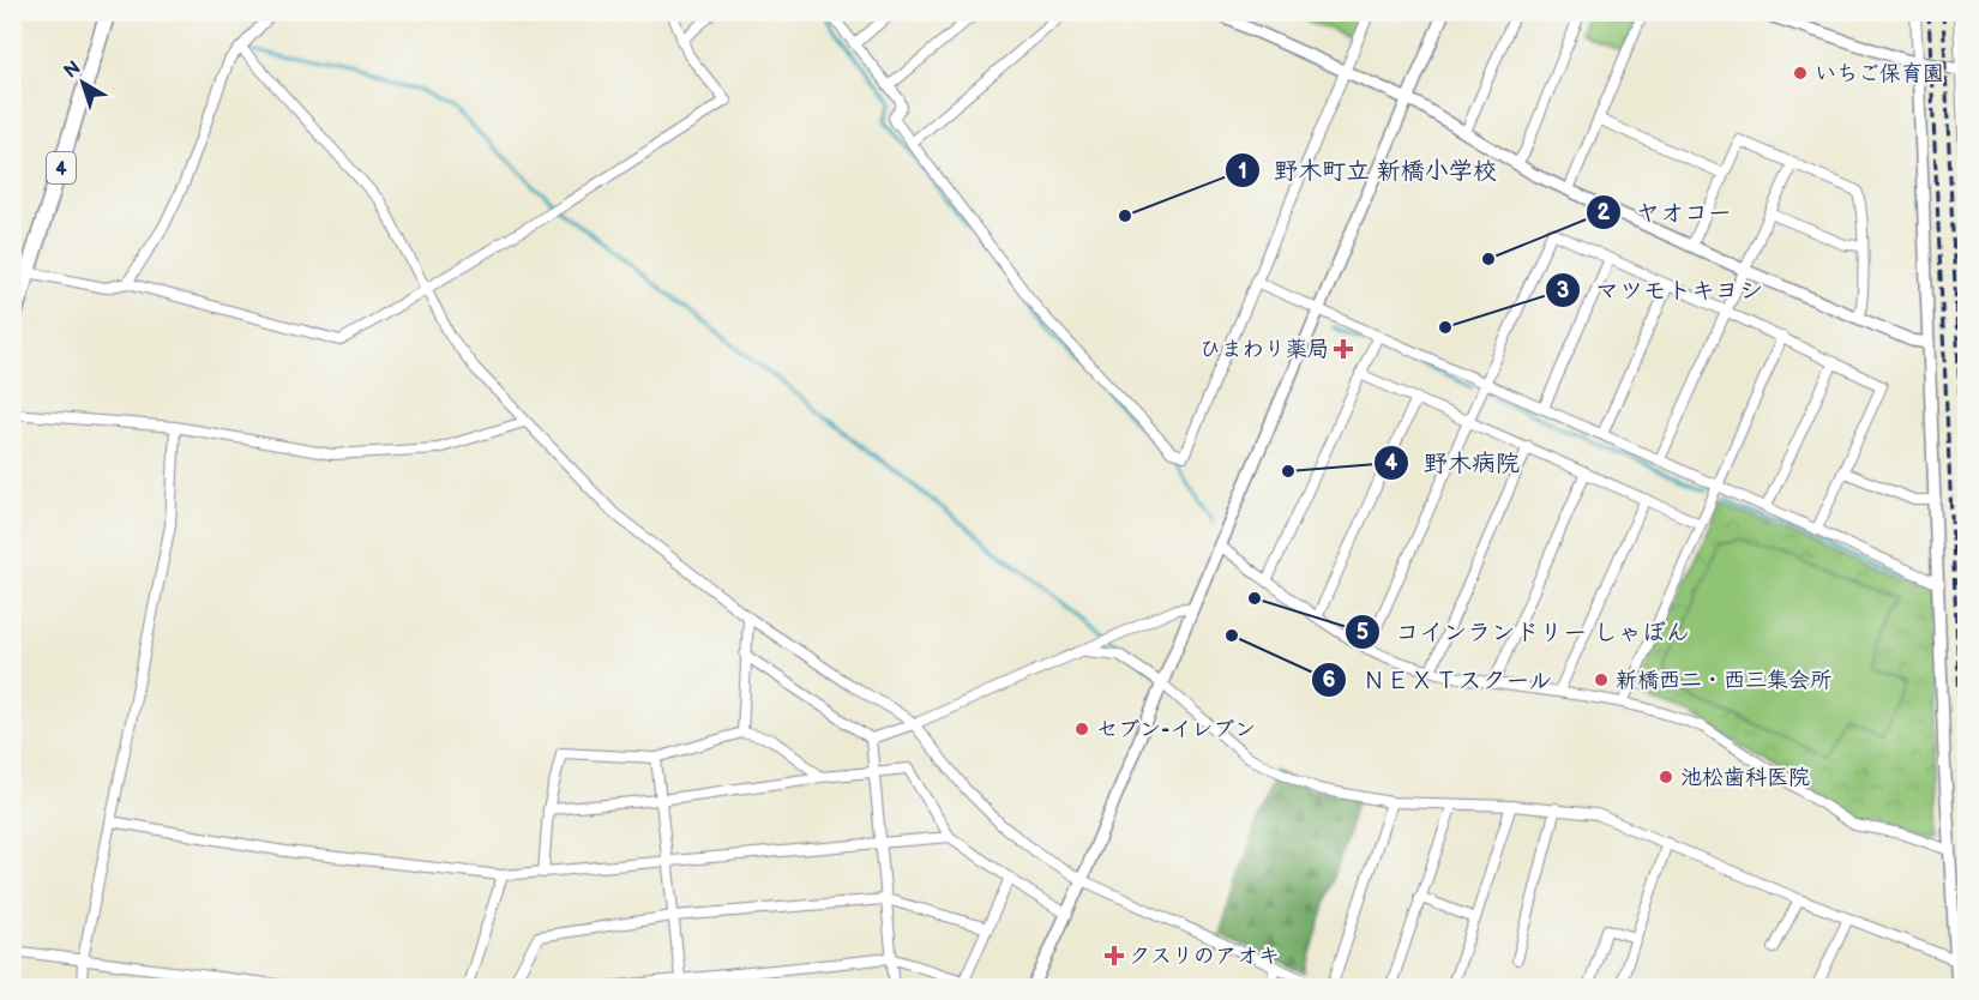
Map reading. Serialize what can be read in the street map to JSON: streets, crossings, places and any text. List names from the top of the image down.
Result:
{
  "streets": {
    "highway": ["4"]
  },
  "places": {
    "other": [
      "いちご保育園",
      "野木町立 新橋小学校",
      "ヤオコー",
      "マツモトキヨシ",
      "野木病院",
      "コインランドリー しゃぼん",
      "ＮＥＸＴスクール",
      "新橋西二・西三集会所",
      "セブン-イレブン",
      "池松歯科医院"
    ],
    "health": ["ひまわり薬局", "クスリのアオキ"]
  },
  "north": "top left"
}
